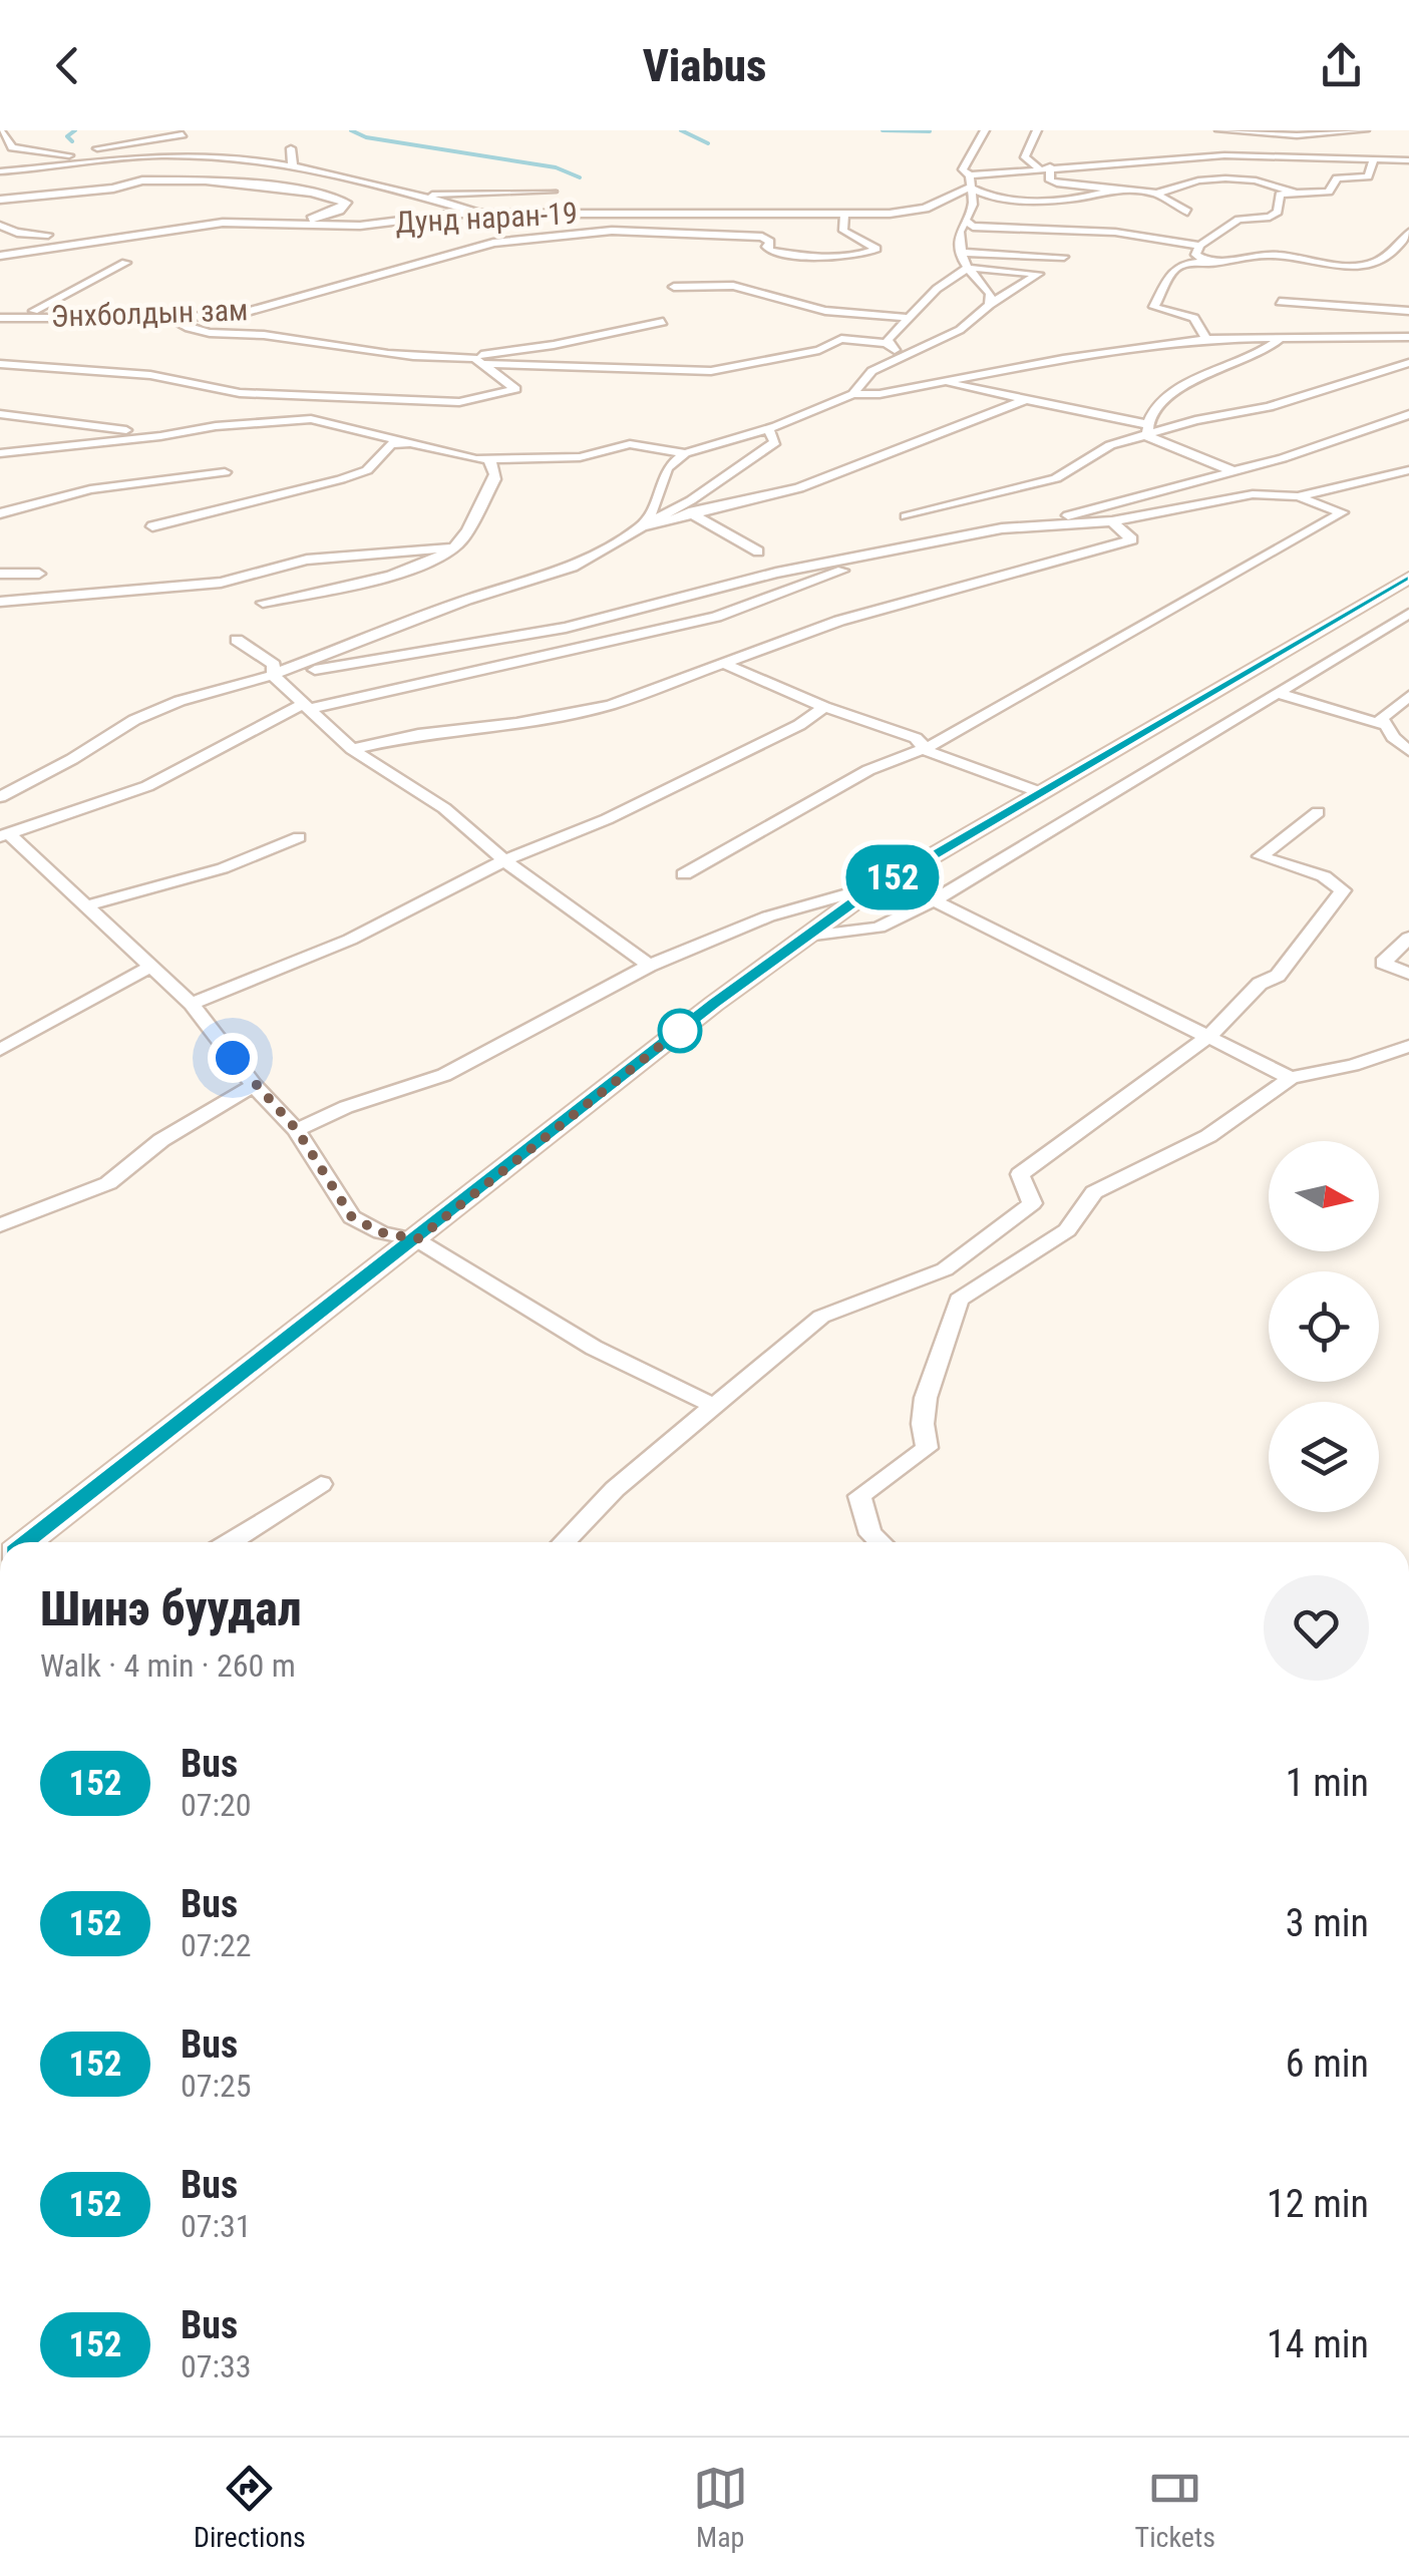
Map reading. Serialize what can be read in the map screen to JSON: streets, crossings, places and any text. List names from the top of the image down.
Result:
{
  "streets": {
    "street": ["Дунд наран-19", "Энхболдын зам"]
  },
  "crossings": [
    ["Дунд наран-19", "Энхболдын зам"]
  ],
  "lines": ["bus line 152"],
  "north": "right",
  "page": {
    "header": "Viabus",
    "on_map": "152",
    "heading": ["Шинэ буудал", "Walk · 4 min · 260 m"],
    "list": [
      {
        "mark": "152",
        "name": "Bus",
        "note": "07:20",
        "value": "1 min"
      },
      {
        "mark": "152",
        "name": "Bus",
        "note": "07:22",
        "value": "3 min"
      },
      {
        "mark": "152",
        "name": "Bus",
        "note": "07:25",
        "value": "6 min"
      },
      {
        "mark": "152",
        "name": "Bus",
        "note": "07:31",
        "value": "12 min"
      },
      {
        "mark": "152",
        "name": "Bus",
        "note": "07:33",
        "value": "14 min"
      }
    ],
    "tabs": ["Directions", "Map", "Tickets"]
  }
}
